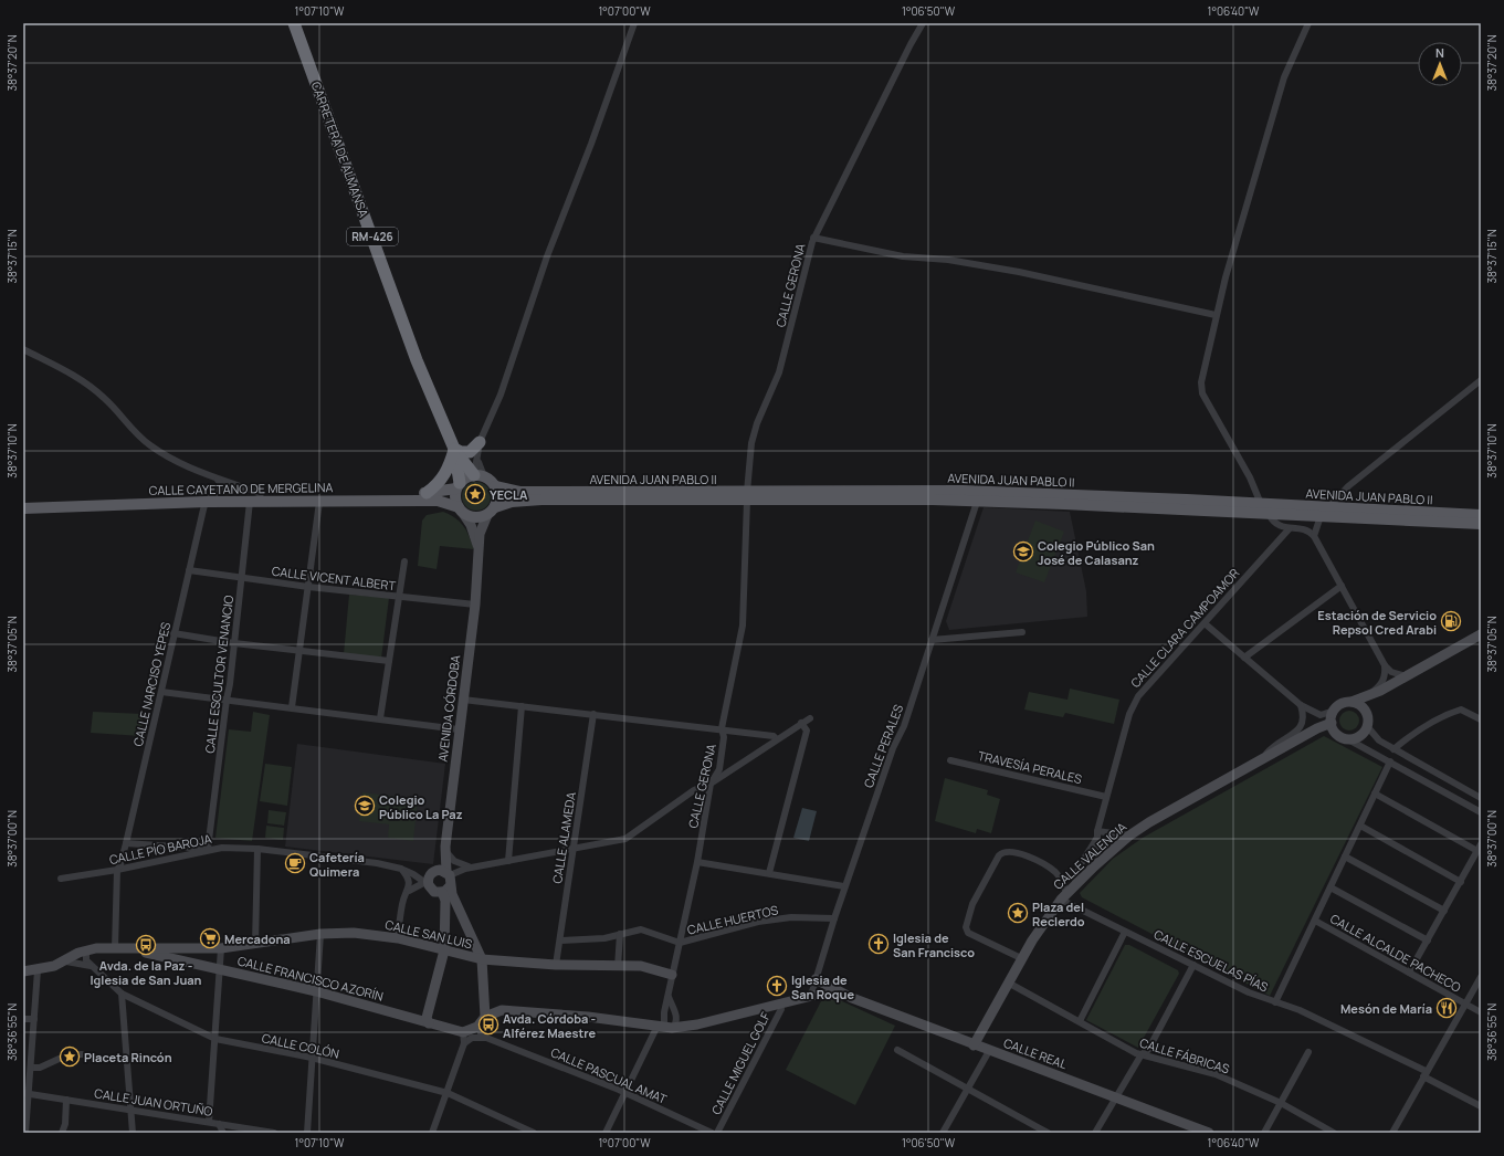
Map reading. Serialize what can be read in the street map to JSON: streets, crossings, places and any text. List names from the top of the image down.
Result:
{
  "streets": {
    "highway": ["CARRETERA DE ALMANSA", "RM-426"],
    "main road": [
      "AVENIDA JUAN PABLO II",
      "CALLE CAYETANO DE MERGELINA",
      "AVENIDA CÓRDOBA",
      "CALLE VALENCIA",
      "CALLE SAN LUIS",
      "CALLE FRANCISCO AZORÍN",
      "CALLE REAL"
    ],
    "street": [
      "CALLE GERONA",
      "CALLE VICENT ALBERT",
      "CALLE CLARA CAMPOAMOR",
      "CALLE ESCULTOR VENANCIO",
      "CALLE NARCISO YEPES",
      "CALLE PERALES",
      "TRAVESÍA PERALES",
      "CALLE ALAMEDA",
      "CALLE PÍO BAROJA",
      "CALLE HUERTOS",
      "CALLE ALCALDE PACHECO",
      "CALLE ESCUELAS PÍAS",
      "CALLE COLÓN",
      "CALLE FÁBRICAS",
      "CALLE MIGUEL GOLF",
      "CALLE PASCUAL AMAT",
      "CALLE JUAN ORTUÑO"
    ]
  },
  "crossings": [
    ["CARRETERA DE ALMANSA", "RM-426"],
    ["RM-426", "CALLE CAYETANO DE MERGELINA"],
    ["RM-426", "AVENIDA CÓRDOBA"],
    ["CALLE GERONA", "AVENIDA JUAN PABLO II"],
    ["CALLE GERONA", "CALLE HUERTOS"],
    ["CALLE GERONA", "CALLE SAN LUIS"],
    ["AVENIDA JUAN PABLO II", "CALLE PERALES"],
    ["CALLE CAYETANO DE MERGELINA", "CALLE ESCULTOR VENANCIO"],
    ["CALLE CAYETANO DE MERGELINA", "CALLE NARCISO YEPES"],
    ["CALLE CAYETANO DE MERGELINA", "AVENIDA CÓRDOBA"],
    ["CALLE VICENT ALBERT", "CALLE ESCULTOR VENANCIO"],
    ["CALLE VICENT ALBERT", "CALLE NARCISO YEPES"],
    ["CALLE VICENT ALBERT", "AVENIDA CÓRDOBA"],
    ["CALLE CLARA CAMPOAMOR", "TRAVESÍA PERALES"],
    ["CALLE CLARA CAMPOAMOR", "CALLE VALENCIA"],
    ["CALLE ESCULTOR VENANCIO", "CALLE PÍO BAROJA"],
    ["CALLE NARCISO YEPES", "CALLE PÍO BAROJA"],
    ["AVENIDA CÓRDOBA", "CALLE PÍO BAROJA"],
    ["CALLE PERALES", "CALLE HUERTOS"],
    ["CALLE ALAMEDA", "CALLE HUERTOS"],
    ["CALLE ALAMEDA", "CALLE SAN LUIS"],
    ["CALLE VALENCIA", "CALLE ESCUELAS PÍAS"],
    ["CALLE VALENCIA", "CALLE REAL"],
    ["CALLE VALENCIA", "CALLE FÁBRICAS"],
    ["CALLE SAN LUIS", "CALLE FRANCISCO AZORÍN"]
  ],
  "places": {
    "place": ["YECLA", "Plaza del Reclerdo", "Placeta Rincón"],
    "school or university": ["Colegio Público San José de Calasanz", "Colegio Público La Paz"],
    "fuel station": ["Estación de Servicio Repsol Cred Arabi"],
    "cafe": ["Cafetería Quimera"],
    "supermarket": ["Mercadona"],
    "church": ["Iglesia de San Francisco", "Iglesia de San Roque"],
    "bus stop": ["Avda. de la Paz - Iglesia de San Juan", "Avda. Córdoba - Alférez Maestre"],
    "restaurant": ["Mesón de María"]
  },
  "north": "top",
  "coordinates": [
    "1°07'10\"W",
    "1°07'00\"W",
    "1°06'50\"W",
    "1°06'40\"W",
    "38°37'20\"N",
    "38°37'15\"N",
    "38°37'10\"N",
    "38°37'05\"N",
    "38°37'00\"N",
    "38°36'55\"N"
  ]
}
